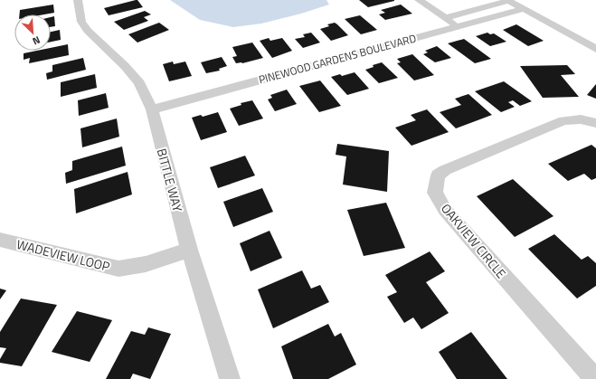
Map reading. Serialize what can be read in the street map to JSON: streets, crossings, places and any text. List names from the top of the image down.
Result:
{
  "streets": {
    "street": [
      "PINEWOOD GARDENS BOULEVARD",
      "BITTLE WAY",
      "OAKVIEW CIRCLE",
      "WADEVIEW LOOP"
    ]
  },
  "crossings": [
    ["PINEWOOD GARDENS BOULEVARD", "BITTLE WAY"],
    ["BITTLE WAY", "WADEVIEW LOOP"]
  ],
  "north": "bottom right"
}
